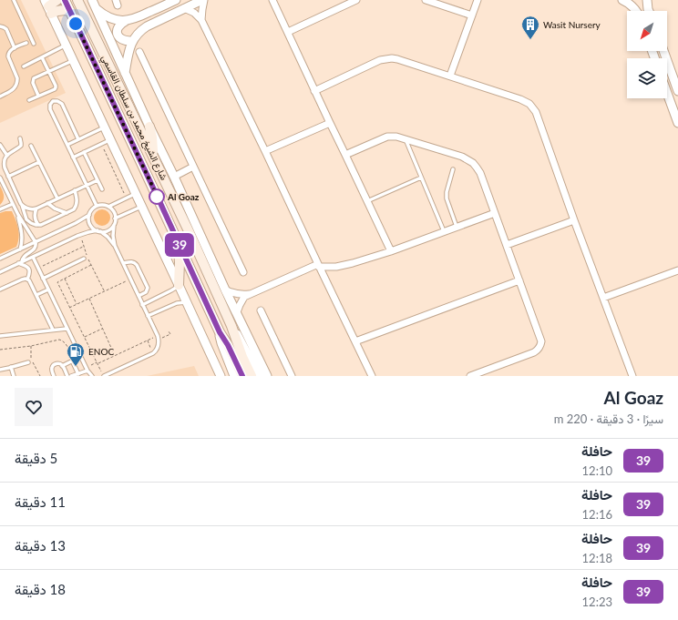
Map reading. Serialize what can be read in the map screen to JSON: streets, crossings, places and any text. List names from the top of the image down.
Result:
{
  "streets": {
    "main road": ["شارع الشيخ محمد بن سلطان القاسمي"]
  },
  "places": {
    "building": ["Wasit Nursery"],
    "other": ["Al Goaz"],
    "fuel station": ["ENOC"]
  },
  "lines": ["bus line 39"],
  "north": "bottom left",
  "page": {
    "on_map": "39",
    "heading": ["Al Goaz", "سيرًا · 3 دقيقة · 220 m"],
    "list": [
      {
        "mark": "39",
        "name": "حافلة",
        "note": "12:10",
        "value": "5 دقيقة"
      },
      {
        "mark": "39",
        "name": "حافلة",
        "note": "12:16",
        "value": "11 دقيقة"
      },
      {
        "mark": "39",
        "name": "حافلة",
        "note": "12:18",
        "value": "13 دقيقة"
      },
      {
        "mark": "39",
        "name": "حافلة",
        "note": "12:23",
        "value": "18 دقيقة"
      }
    ]
  }
}
